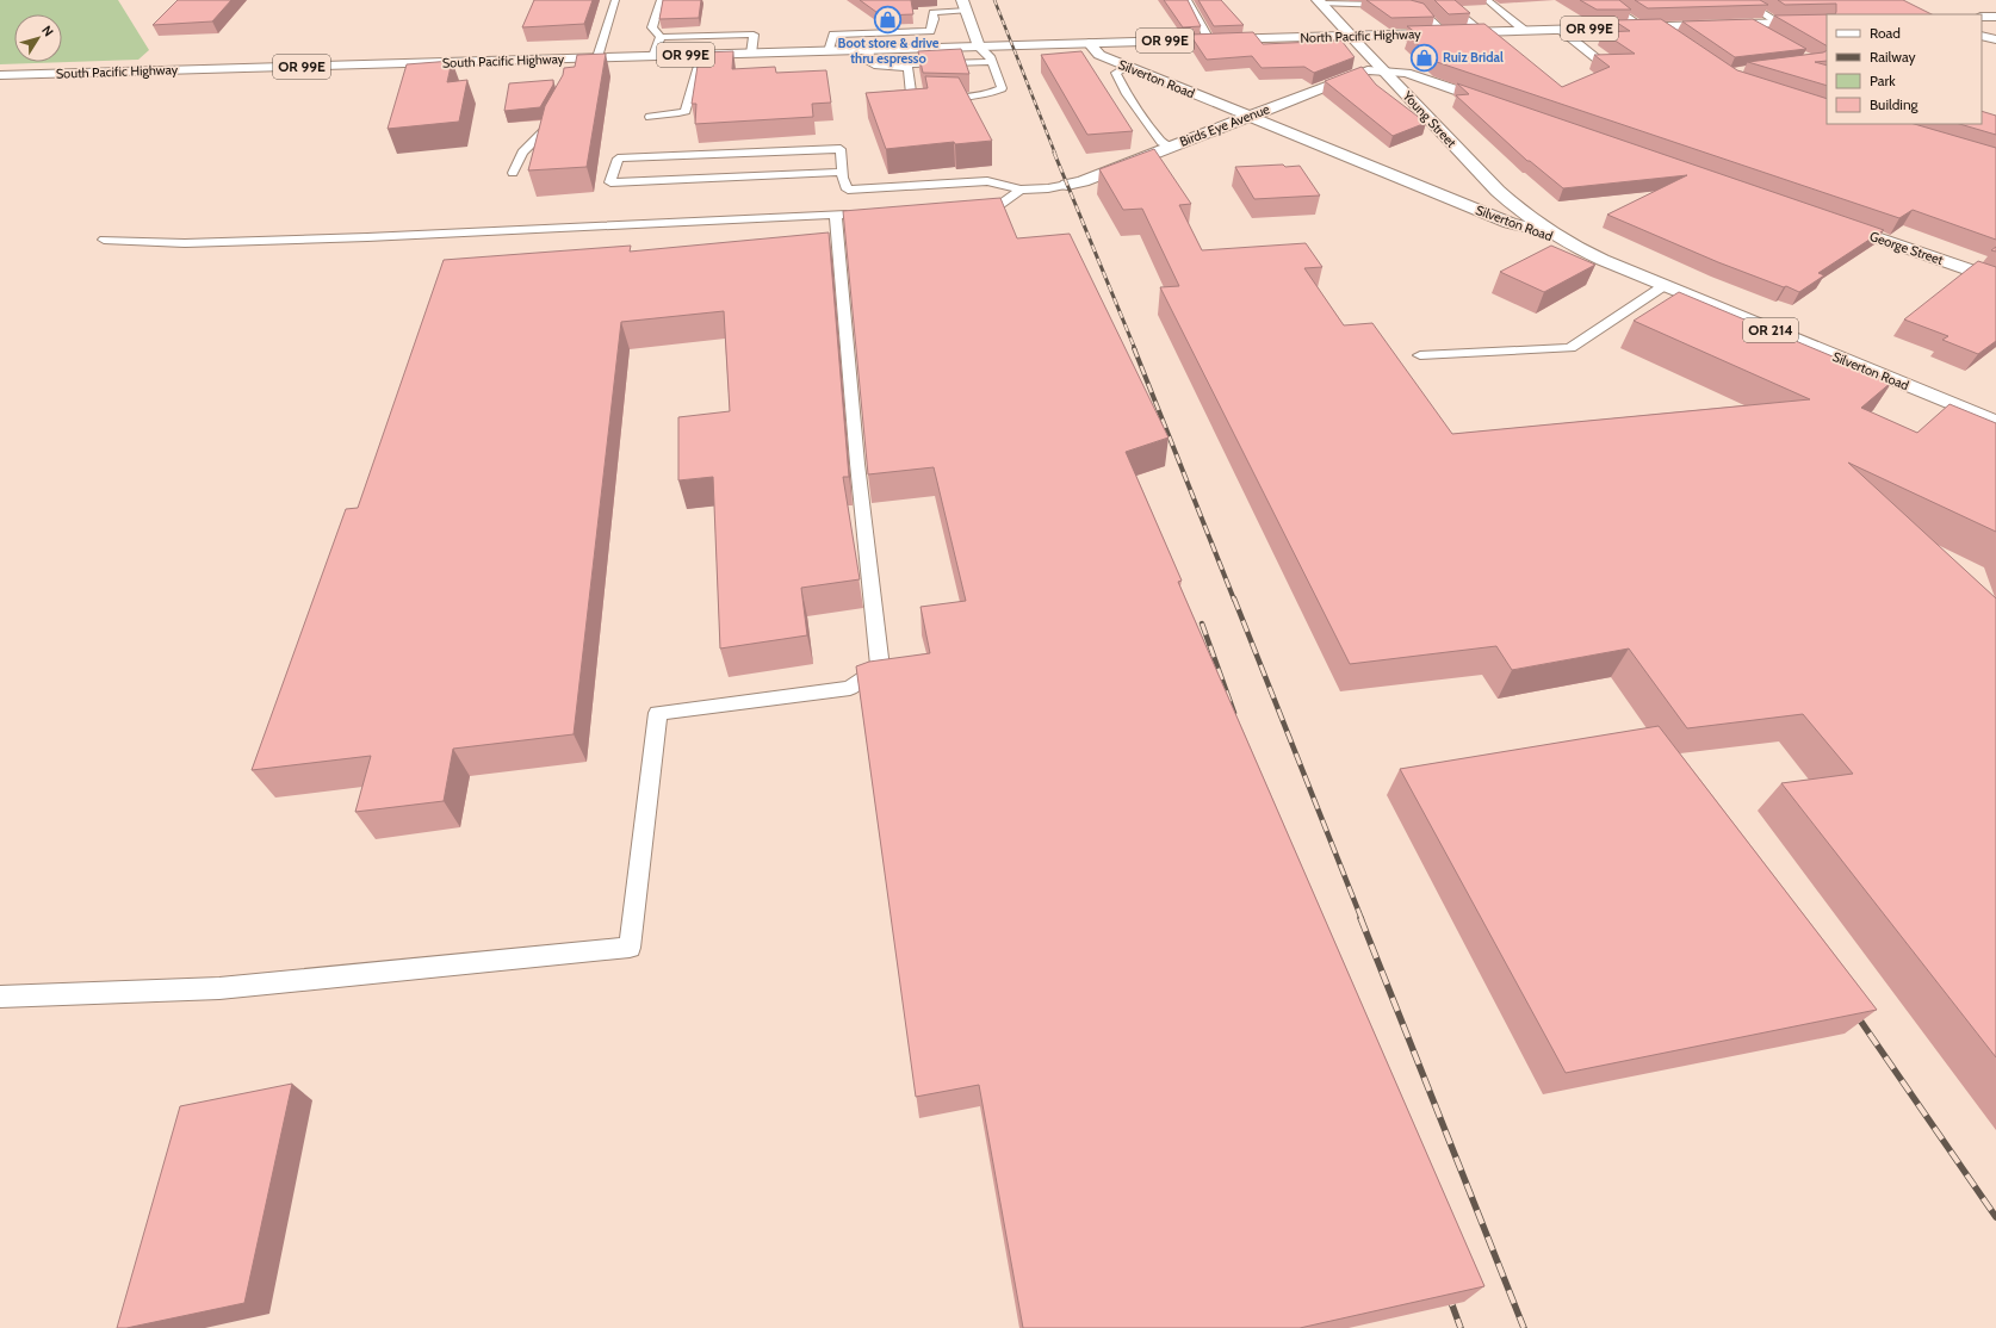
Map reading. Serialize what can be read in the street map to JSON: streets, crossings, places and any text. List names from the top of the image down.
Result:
{
  "streets": {
    "main road": [
      "OR 99E",
      "North Pacific Highway",
      "South Pacific Highway",
      "Silverton Road",
      "Young Street",
      "Birds Eye Avenue",
      "George Street",
      "OR 214"
    ]
  },
  "crossings": [
    ["North Pacific Highway", "South Pacific Highway"],
    ["North Pacific Highway", "Silverton Road"],
    ["North Pacific Highway", "Young Street"],
    ["Silverton Road", "Young Street"],
    ["Silverton Road", "Birds Eye Avenue"],
    ["Young Street", "Birds Eye Avenue"]
  ],
  "places": {
    "shop": ["Boot store & drive thru espresso", "Ruiz Bridal"]
  },
  "legend": [
    "Road",
    "Railway",
    "Park",
    "Building"
  ],
  "north": "top right"
}
